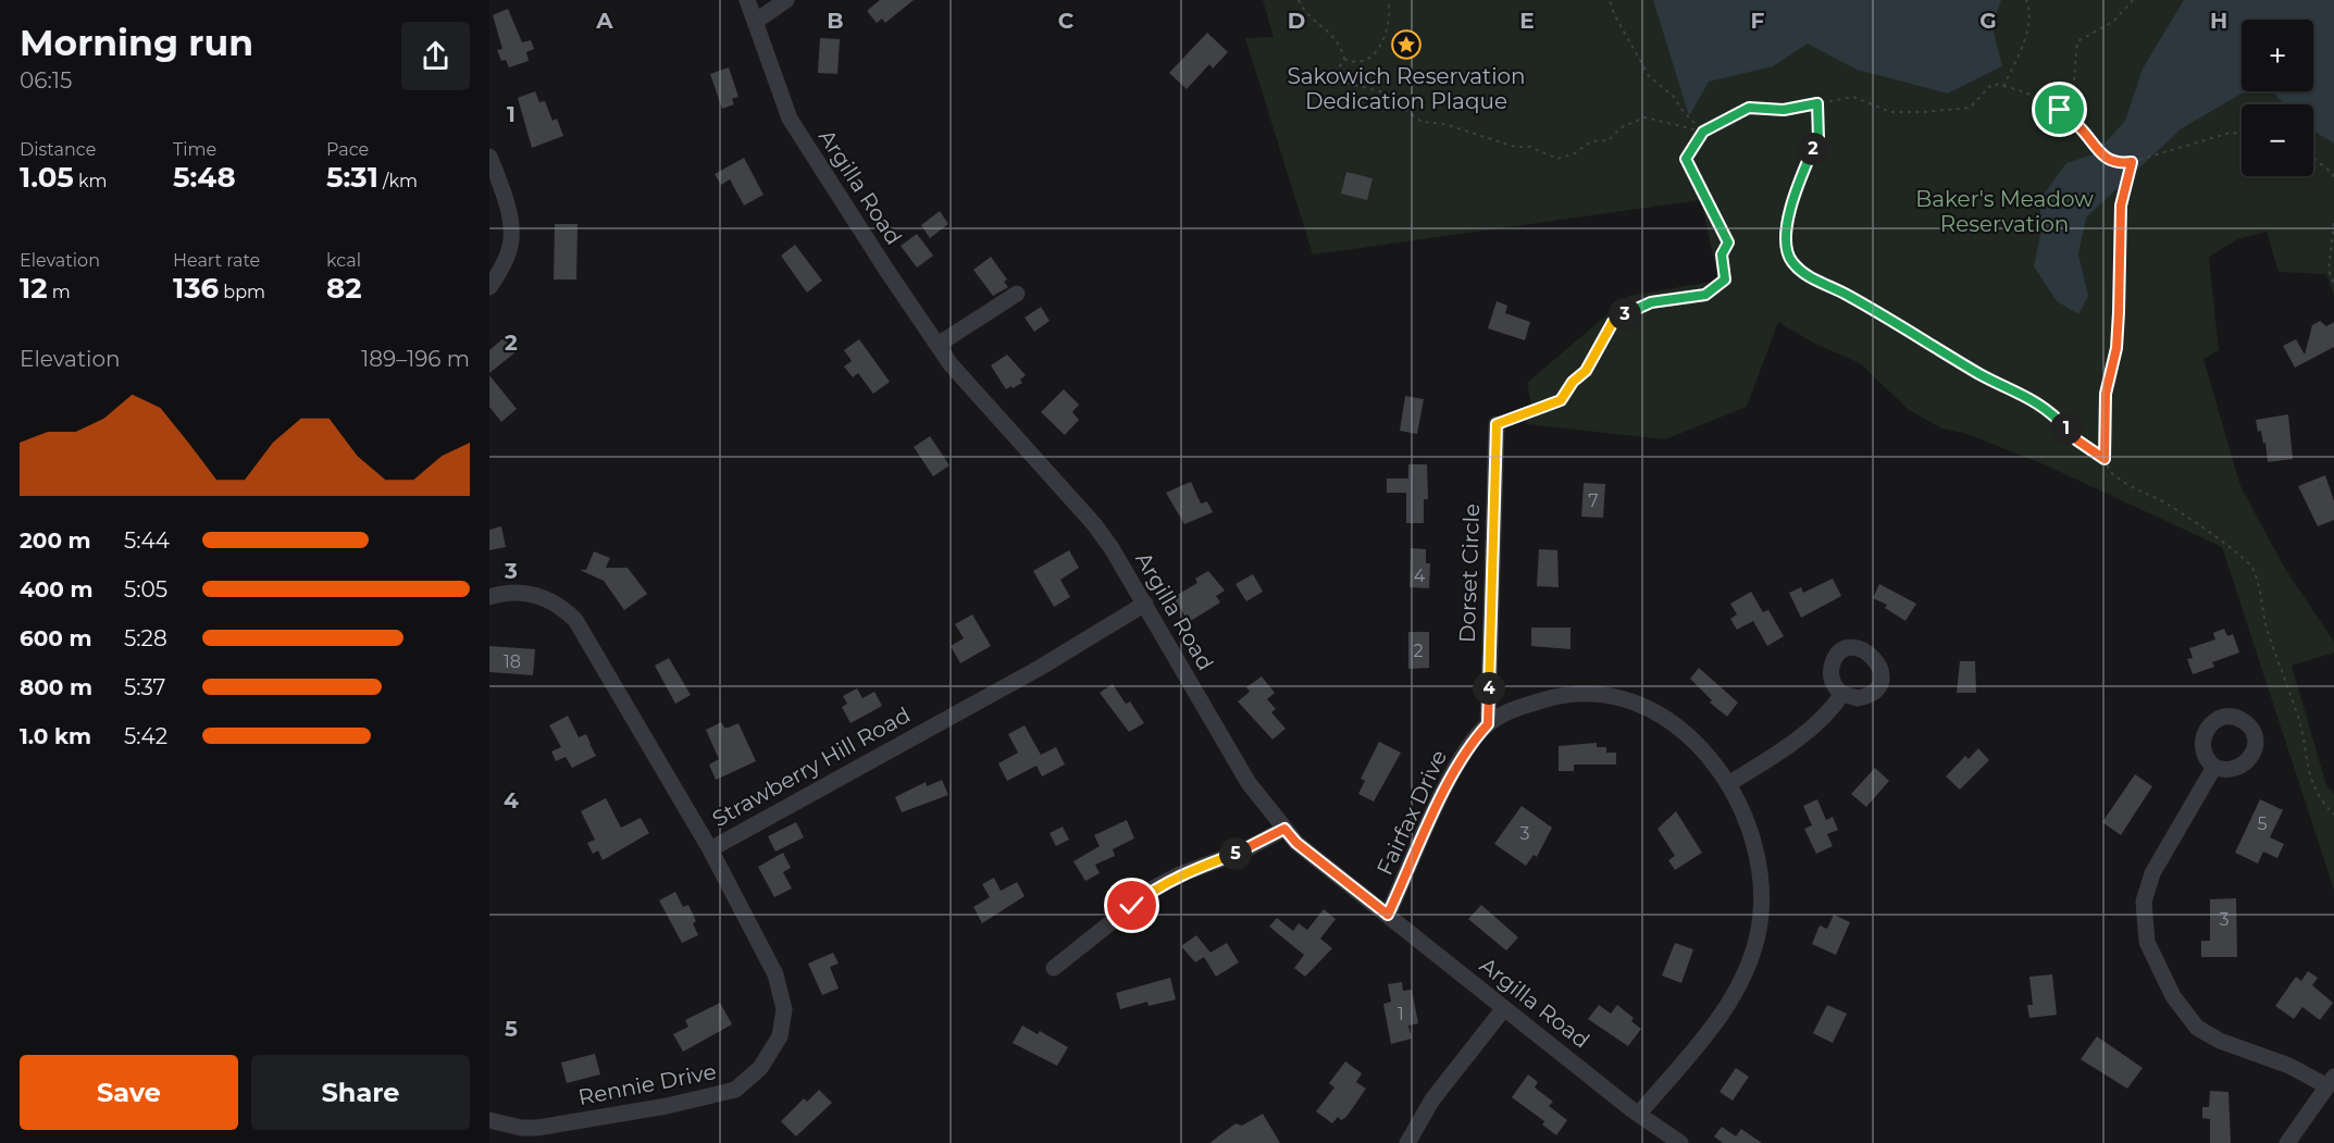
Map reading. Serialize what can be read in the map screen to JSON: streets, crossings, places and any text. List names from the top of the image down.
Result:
{
  "streets": {
    "street": [
      "Argilla Road",
      "Dorset Circle",
      "Strawberry Hill Road",
      "Fairfax Drive",
      "Rennie Drive"
    ]
  },
  "crossings": [
    ["Argilla Road", "Strawberry Hill Road"],
    ["Argilla Road", "Fairfax Drive"],
    ["Dorset Circle", "Fairfax Drive"],
    ["Strawberry Hill Road", "Rennie Drive"]
  ],
  "parks": ["Baker's Meadow Reservation"],
  "places": {
    "place": ["Sakowich Reservation Dedication Plaque"]
  },
  "house_numbers": [
    "7",
    "4",
    "2",
    "18",
    "5",
    "3",
    "3",
    "1"
  ],
  "page": {
    "heading": ["Morning run", "06:15"],
    "map_buttons": ["+", "−"],
    "stats": [
      ["Distance", "1.05 km"],
      ["Time", "5:48"],
      ["Pace", "5:31 /km"],
      ["Elevation", "12 m"],
      ["Heart rate", "136 bpm"],
      ["kcal", "82"]
    ],
    "pins": [
      "2",
      "3",
      "1",
      "4",
      "5"
    ],
    "chart": ["Elevation", "189–196 m"],
    "list": [
      {
        "name": "200 m",
        "note": "5:44"
      },
      {
        "name": "400 m",
        "note": "5:05"
      },
      {
        "name": "600 m",
        "note": "5:28"
      },
      {
        "name": "800 m",
        "note": "5:37"
      },
      {
        "name": "1.0 km",
        "note": "5:42"
      }
    ],
    "buttons": ["Save", "Share"]
  },
  "grid": {
    "columns": [
      "A",
      "B",
      "C",
      "D",
      "E",
      "F",
      "G",
      "H"
    ],
    "rows": [
      "1",
      "2",
      "3",
      "4",
      "5"
    ]
  }
}
